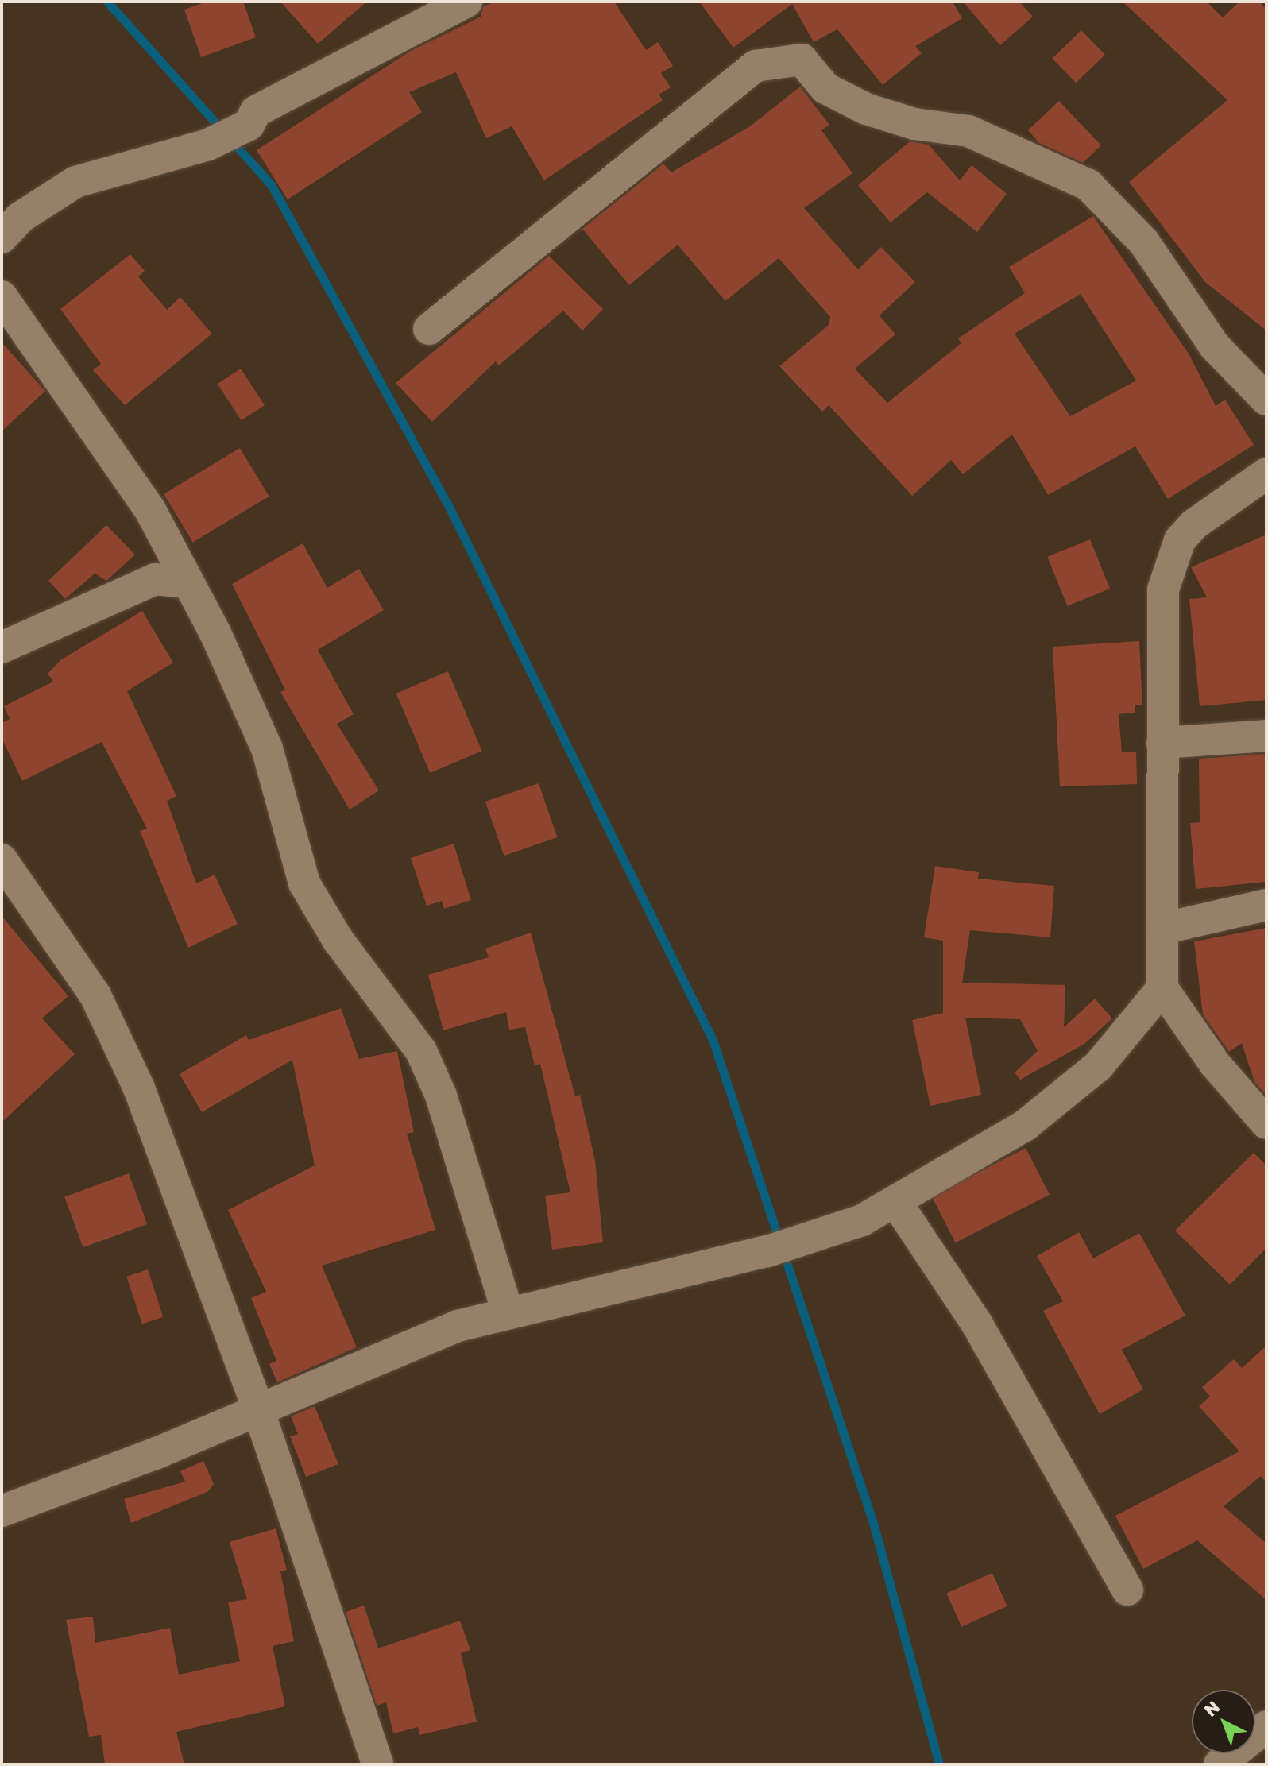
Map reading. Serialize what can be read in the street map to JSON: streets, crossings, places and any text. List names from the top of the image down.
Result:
{
  "north": "top left"
}
